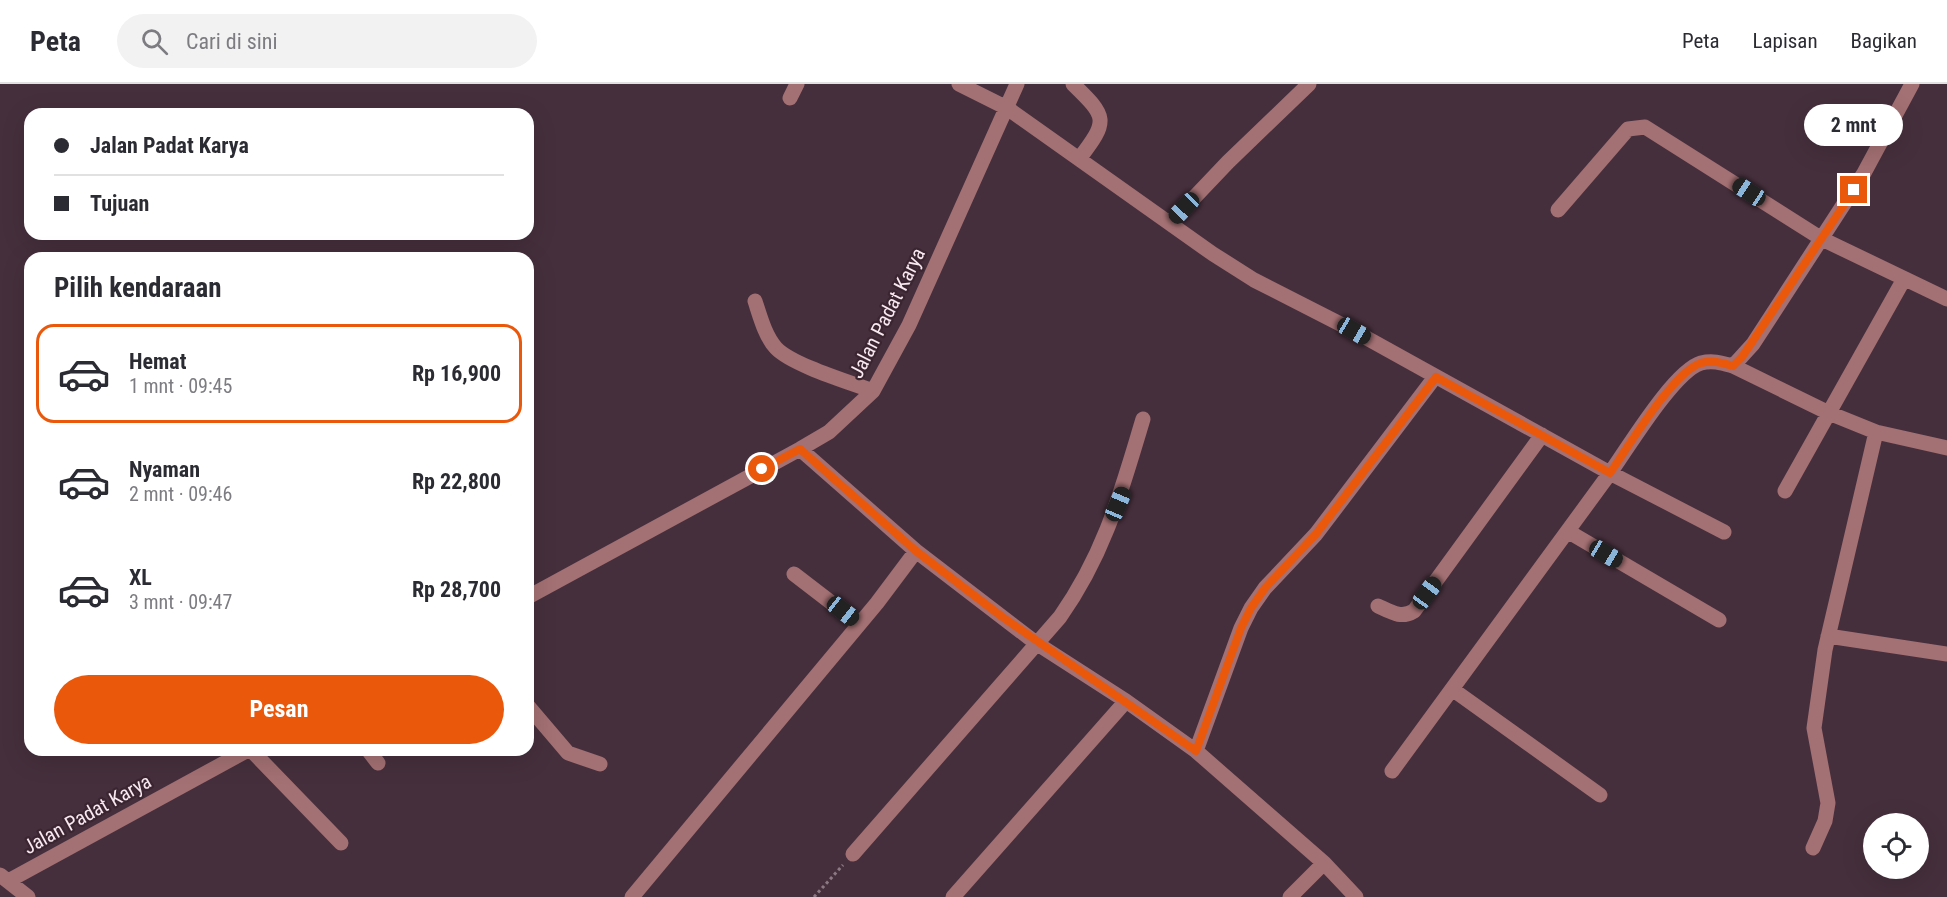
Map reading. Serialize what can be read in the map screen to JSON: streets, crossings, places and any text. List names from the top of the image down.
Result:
{
  "streets": {
    "street": ["Jalan Padat Karya"]
  },
  "page": {
    "header": "Peta",
    "search": "Cari di sini",
    "nav": ["Peta", "Lapisan", "Bagikan"],
    "bubble": "2 mnt",
    "banner": ["Jalan Padat Karya", "Tujuan"],
    "heading": "Pilih kendaraan",
    "list": [
      {
        "name": "Hemat",
        "note": "1 mnt · 09:45",
        "value": "Rp 16,900"
      },
      {
        "name": "Nyaman",
        "note": "2 mnt · 09:46",
        "value": "Rp 22,800"
      },
      {
        "name": "XL",
        "note": "3 mnt · 09:47",
        "value": "Rp 28,700"
      }
    ],
    "buttons": "Pesan"
  }
}
